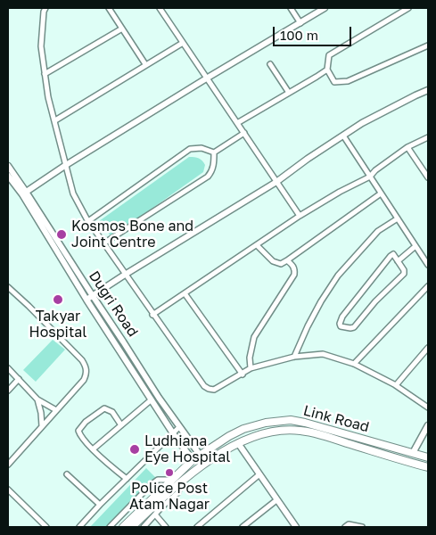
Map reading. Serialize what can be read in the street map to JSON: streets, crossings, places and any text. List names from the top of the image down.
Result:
{
  "streets": {
    "main road": ["Link Road"],
    "street": ["Dugri Road"]
  },
  "crossings": [
    ["Dugri Road", "Link Road"]
  ],
  "places": [
    "Kosmos Bone and Joint Centre",
    "Takyar Hospital",
    "Ludhiana Eye Hospital",
    "Police Post Atam Nagar"
  ],
  "scale_bar": "100 m"
}
